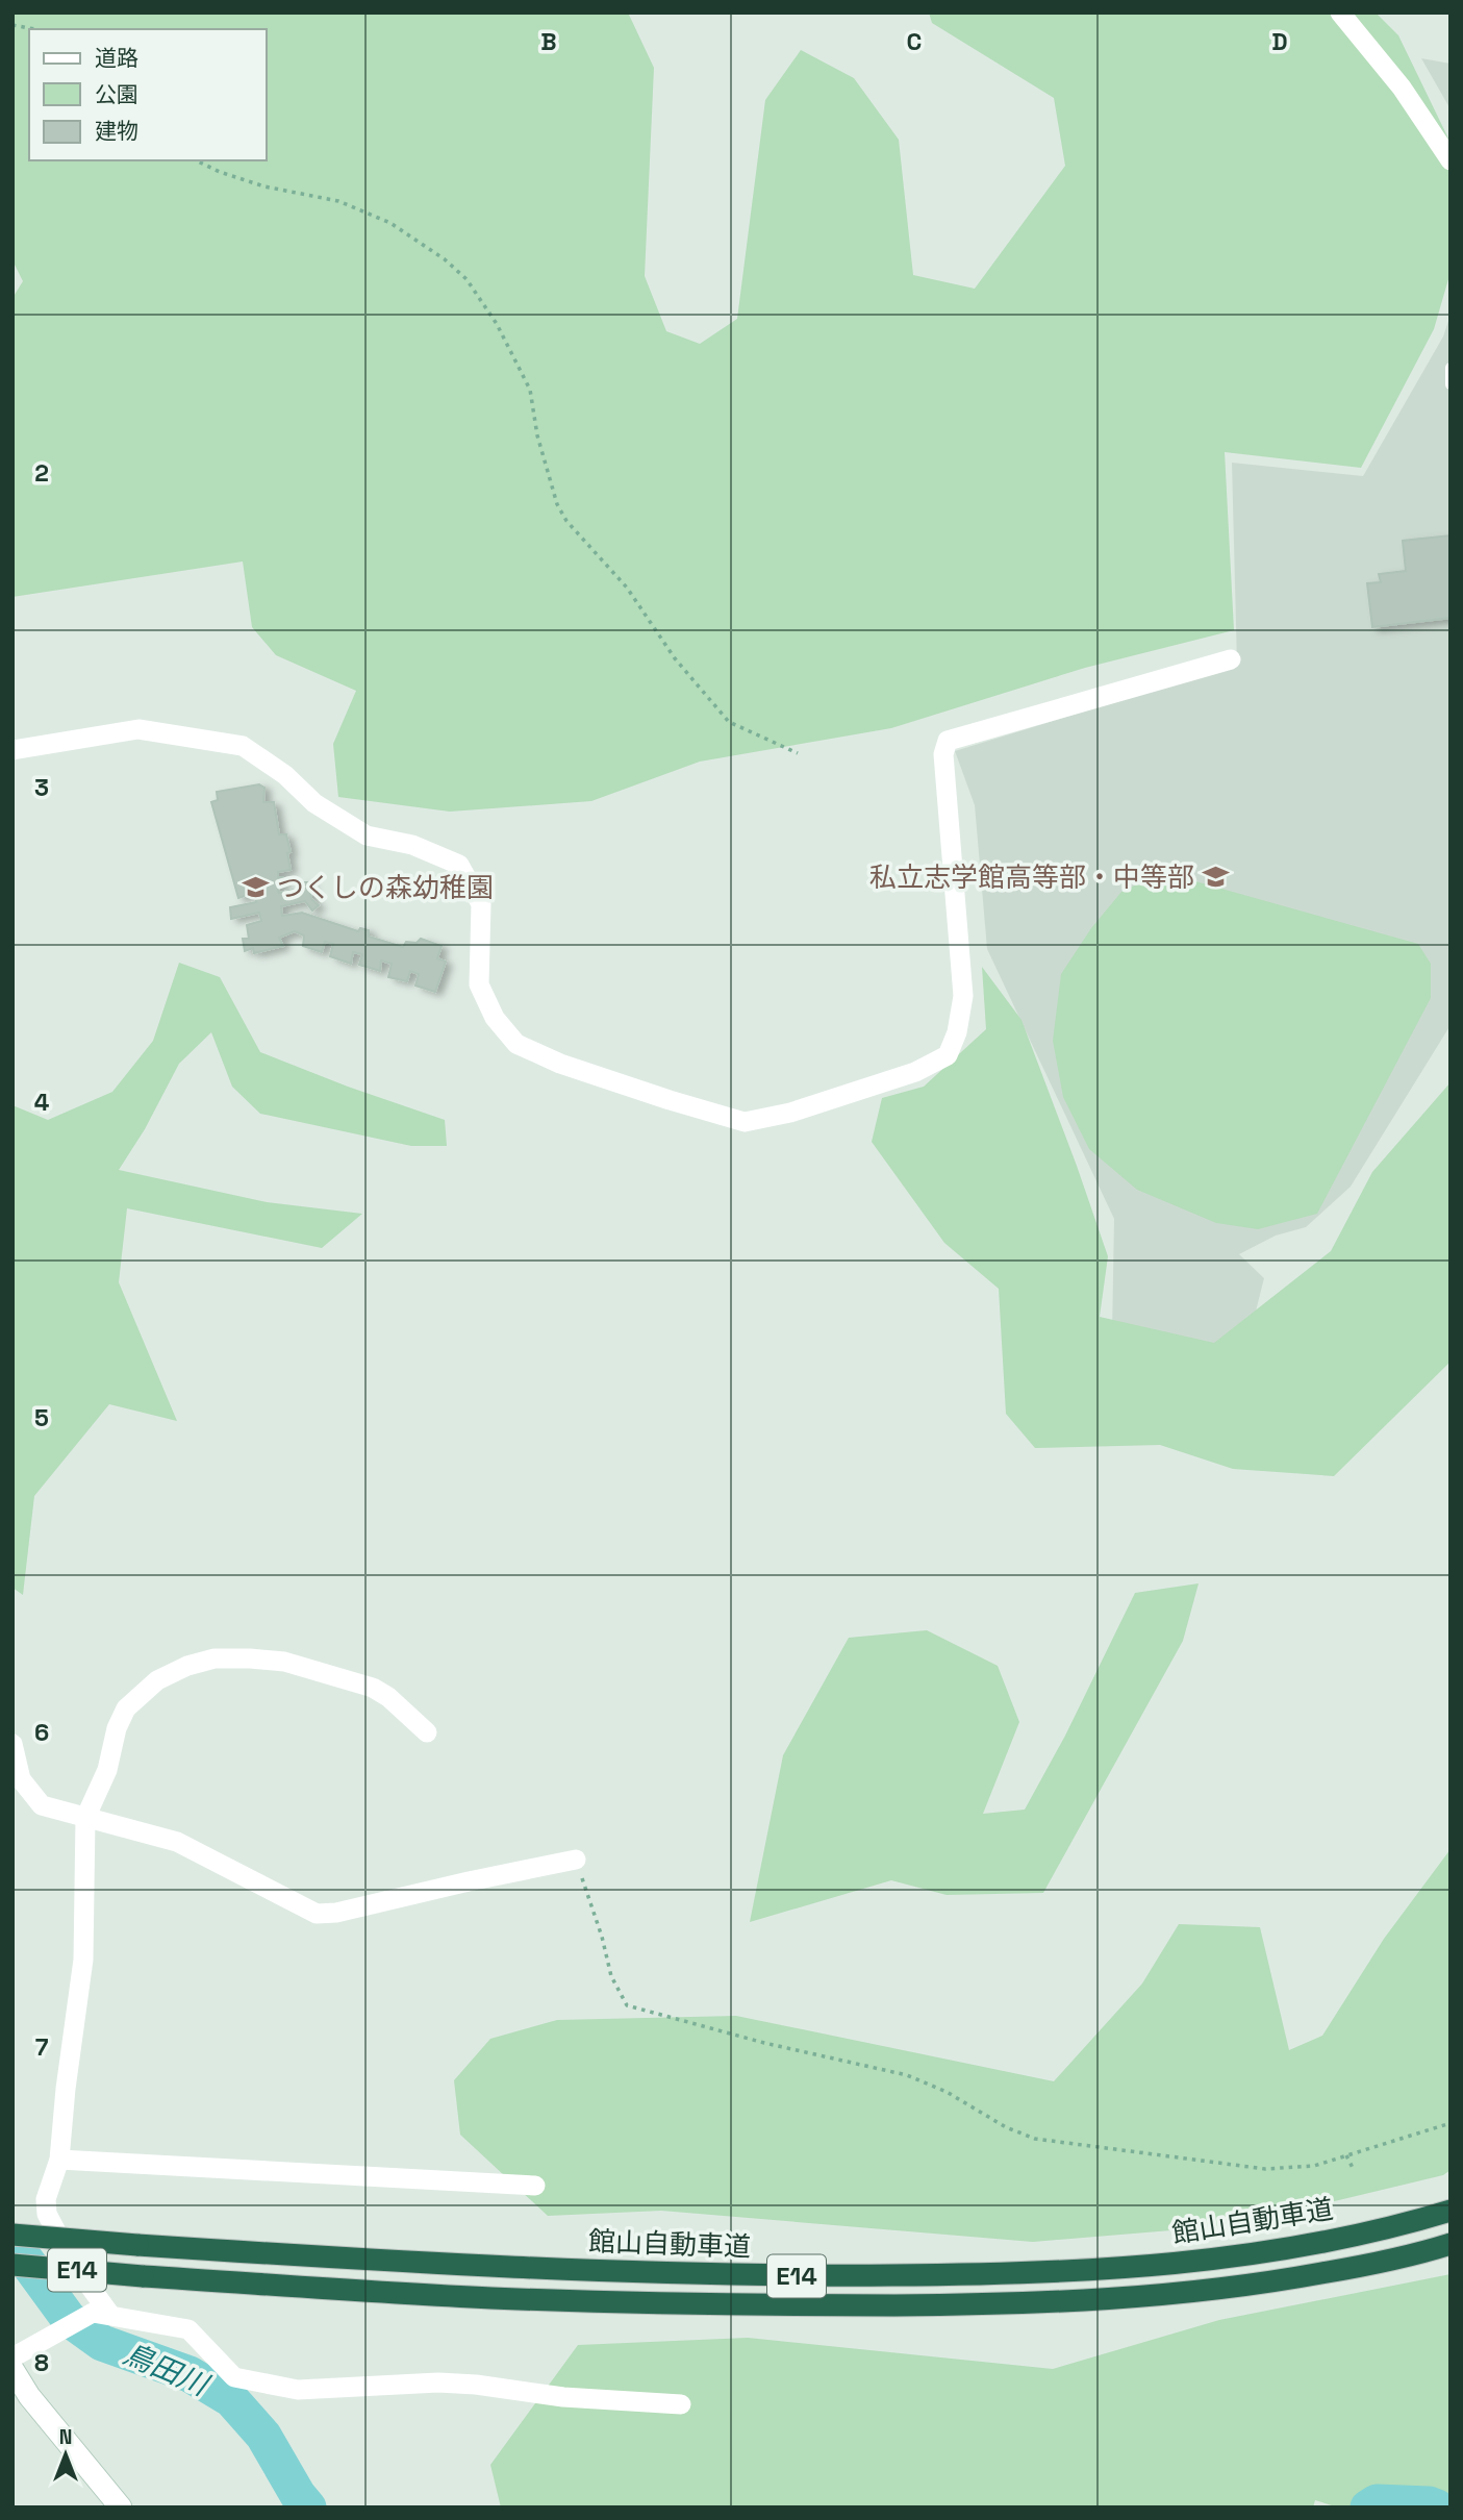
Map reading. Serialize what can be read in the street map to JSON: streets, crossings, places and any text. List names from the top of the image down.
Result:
{
  "streets": {
    "highway": ["館山自動車道", "E14"]
  },
  "water": ["鳥田川"],
  "places": {
    "school or university": ["私立志学館高等部・中等部", "つくしの森幼稚園"]
  },
  "legend": ["道路", "公園", "建物"],
  "north": "top",
  "grid": {
    "columns": ["B", "C", "D"],
    "rows": [
      "2",
      "3",
      "4",
      "5",
      "6",
      "7",
      "8"
    ]
  }
}
